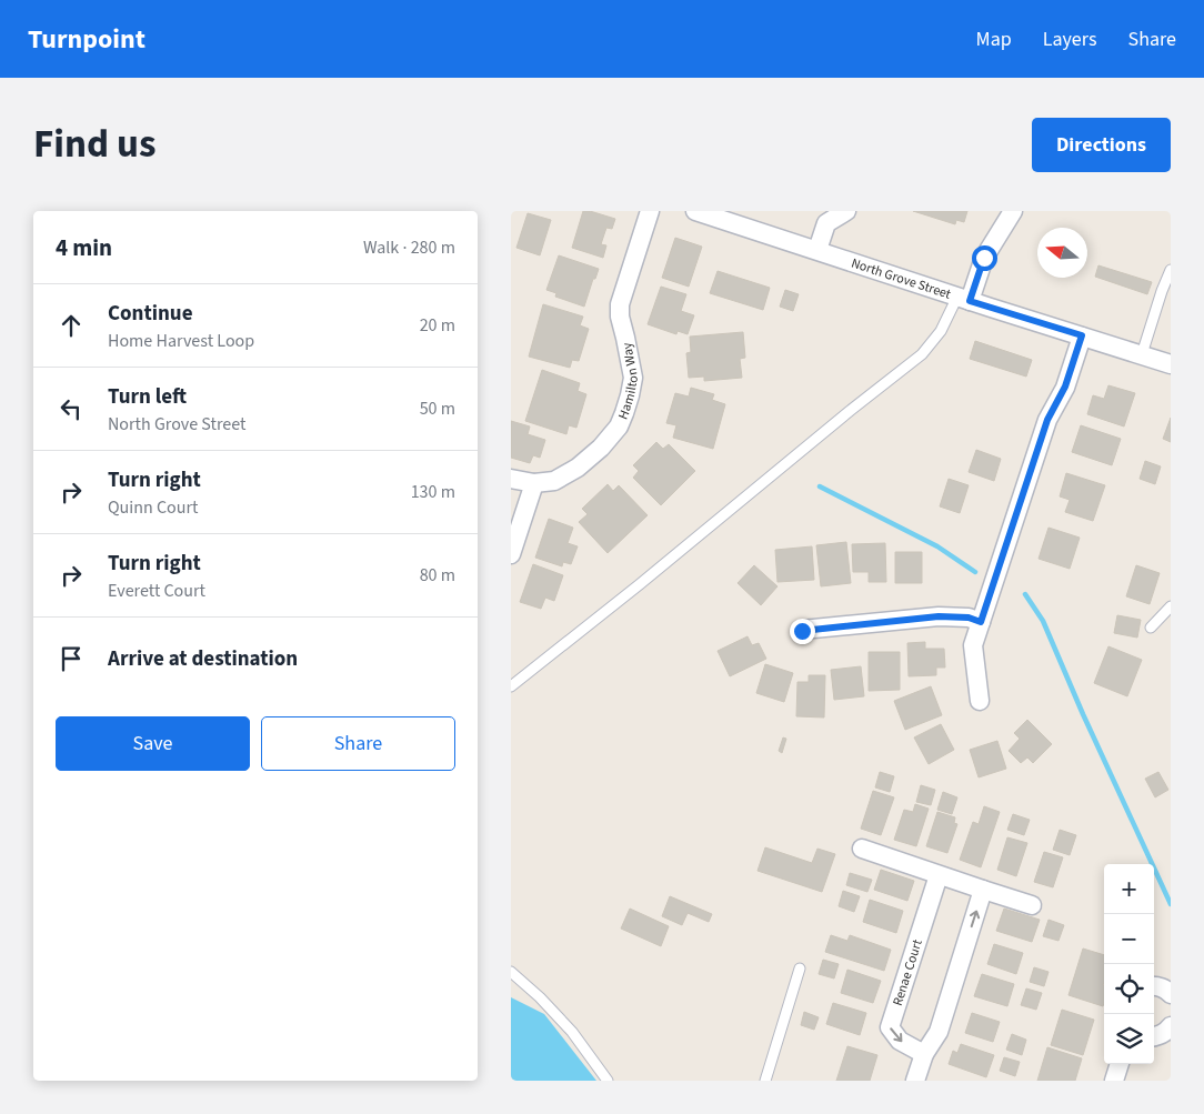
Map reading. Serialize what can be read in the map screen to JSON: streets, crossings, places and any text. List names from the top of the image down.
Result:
{
  "streets": {
    "street": ["North Grove Street", "Hamilton Way", "Renae Court"]
  },
  "north": "left",
  "page": {
    "header": "Turnpoint",
    "nav": ["Map", "Layers", "Share"],
    "title": "Find us",
    "buttons": [
      "Directions",
      ["Save", "Share"]
    ],
    "heading": ["4 min", "Walk · 280 m"],
    "list": [
      ["Continue", "Home Harvest Loop", "20 m"],
      ["Turn left", "North Grove Street", "50 m"],
      ["Turn right", "Quinn Court", "130 m"],
      ["Turn right", "Everett Court", "80 m"],
      "Arrive at destination"
    ],
    "map_buttons": ["+", "−"]
  }
}
